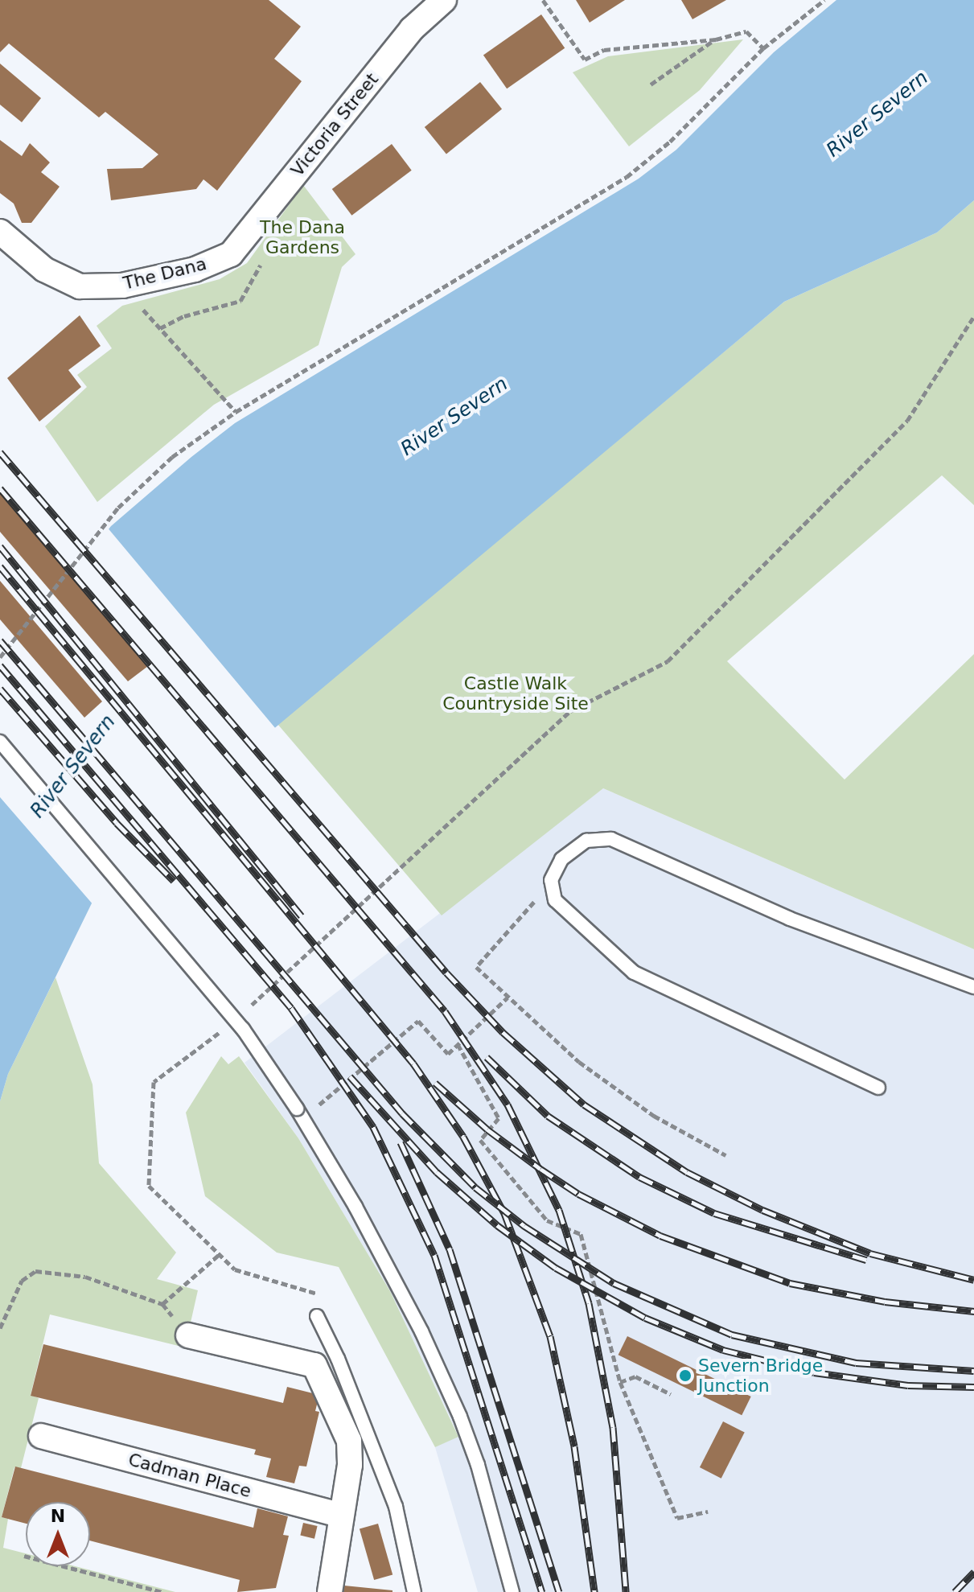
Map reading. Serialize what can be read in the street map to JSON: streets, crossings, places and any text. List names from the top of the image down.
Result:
{
  "streets": {
    "street": ["Victoria Street", "The Dana", "Cadman Place"]
  },
  "crossings": [
    ["Victoria Street", "The Dana"]
  ],
  "water": ["River Severn"],
  "parks": ["The Dana Gardens", "Castle Walk Countryside Site"],
  "places": ["Severn Bridge Junction"],
  "north": "top"
}
